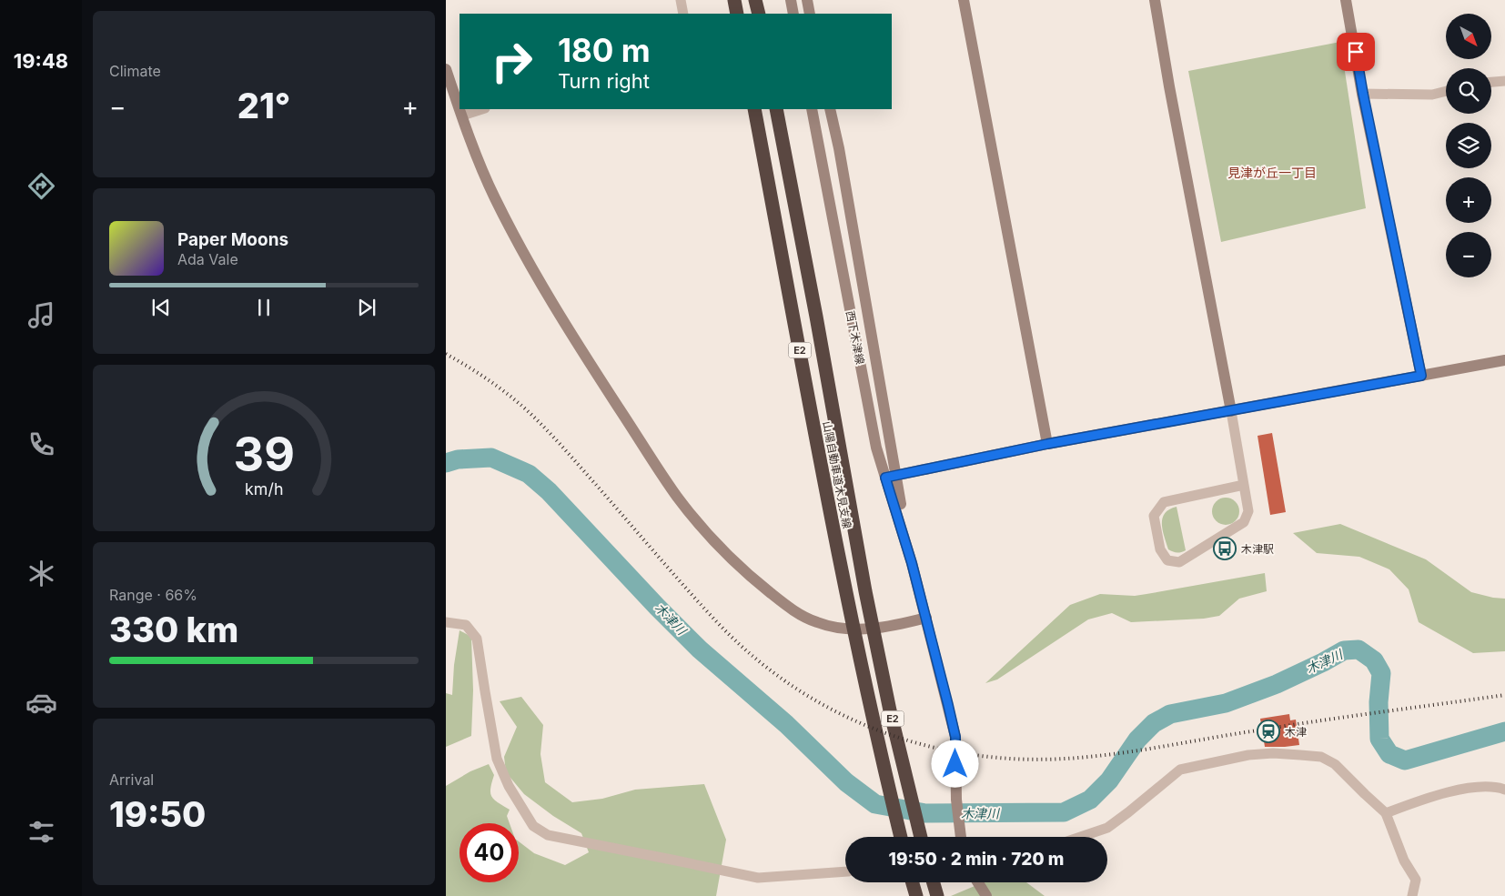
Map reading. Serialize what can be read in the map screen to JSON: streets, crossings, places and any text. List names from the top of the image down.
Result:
{
  "streets": {
    "highway": ["E2", "山陽自動車道木見支線"],
    "street": ["西下木津線"]
  },
  "districts": ["見津が丘一丁目"],
  "water": ["木津川"],
  "places": {
    "bus stop": ["木津駅"],
    "station": ["木津"]
  },
  "north": "bottom right",
  "page": {
    "tabs": "19:48",
    "tile": [
      "Climate",
      ["Range · 66%", "330 km"],
      ["Arrival", "19:50"]
    ],
    "map_buttons": ["+", "−"],
    "turn": ["180 m", "Turn right"],
    "heat": ["−", "21°", "+"],
    "song": ["Paper Moons", "Ada Vale"],
    "limit": "40",
    "trip": "19:50 · 2 min · 720 m",
    "gauge": ["39", "km/h"]
  }
}
